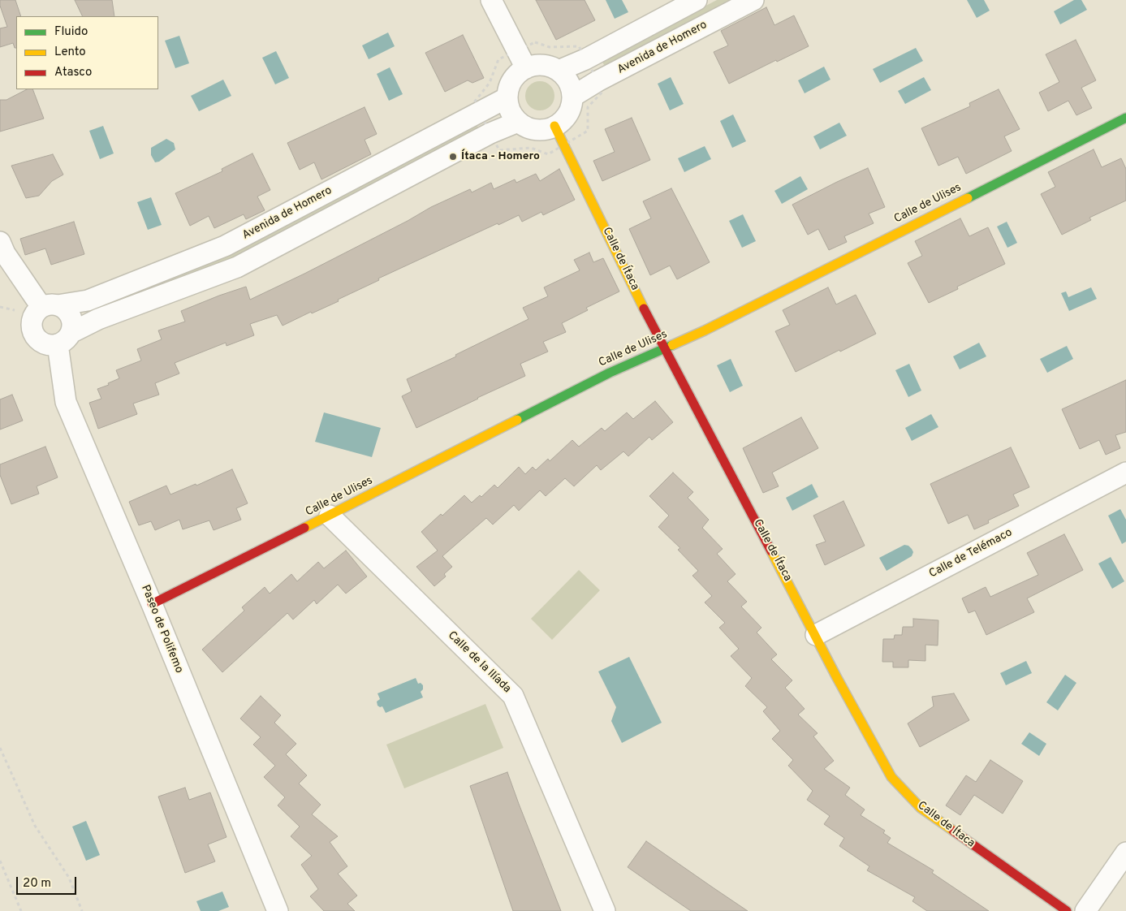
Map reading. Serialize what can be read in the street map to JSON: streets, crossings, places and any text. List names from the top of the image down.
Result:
{
  "streets": {
    "street": [
      "Avenida de Homero",
      "Calle de Ulises",
      "Calle de Ítaca",
      "Calle de Telémaco",
      "Paseo de Polifemo",
      "Calle de la Ilíada"
    ]
  },
  "crossings": [
    ["Avenida de Homero", "Calle de Ítaca"],
    ["Avenida de Homero", "Paseo de Polifemo"],
    ["Calle de Ulises", "Calle de Ítaca"],
    ["Calle de Ulises", "Paseo de Polifemo"],
    ["Calle de Ulises", "Calle de la Ilíada"],
    ["Calle de Ítaca", "Calle de Telémaco"]
  ],
  "places": ["Ítaca - Homero"],
  "legend": ["Fluido", "Lento", "Atasco"],
  "scale_bar": "20 m"
}
